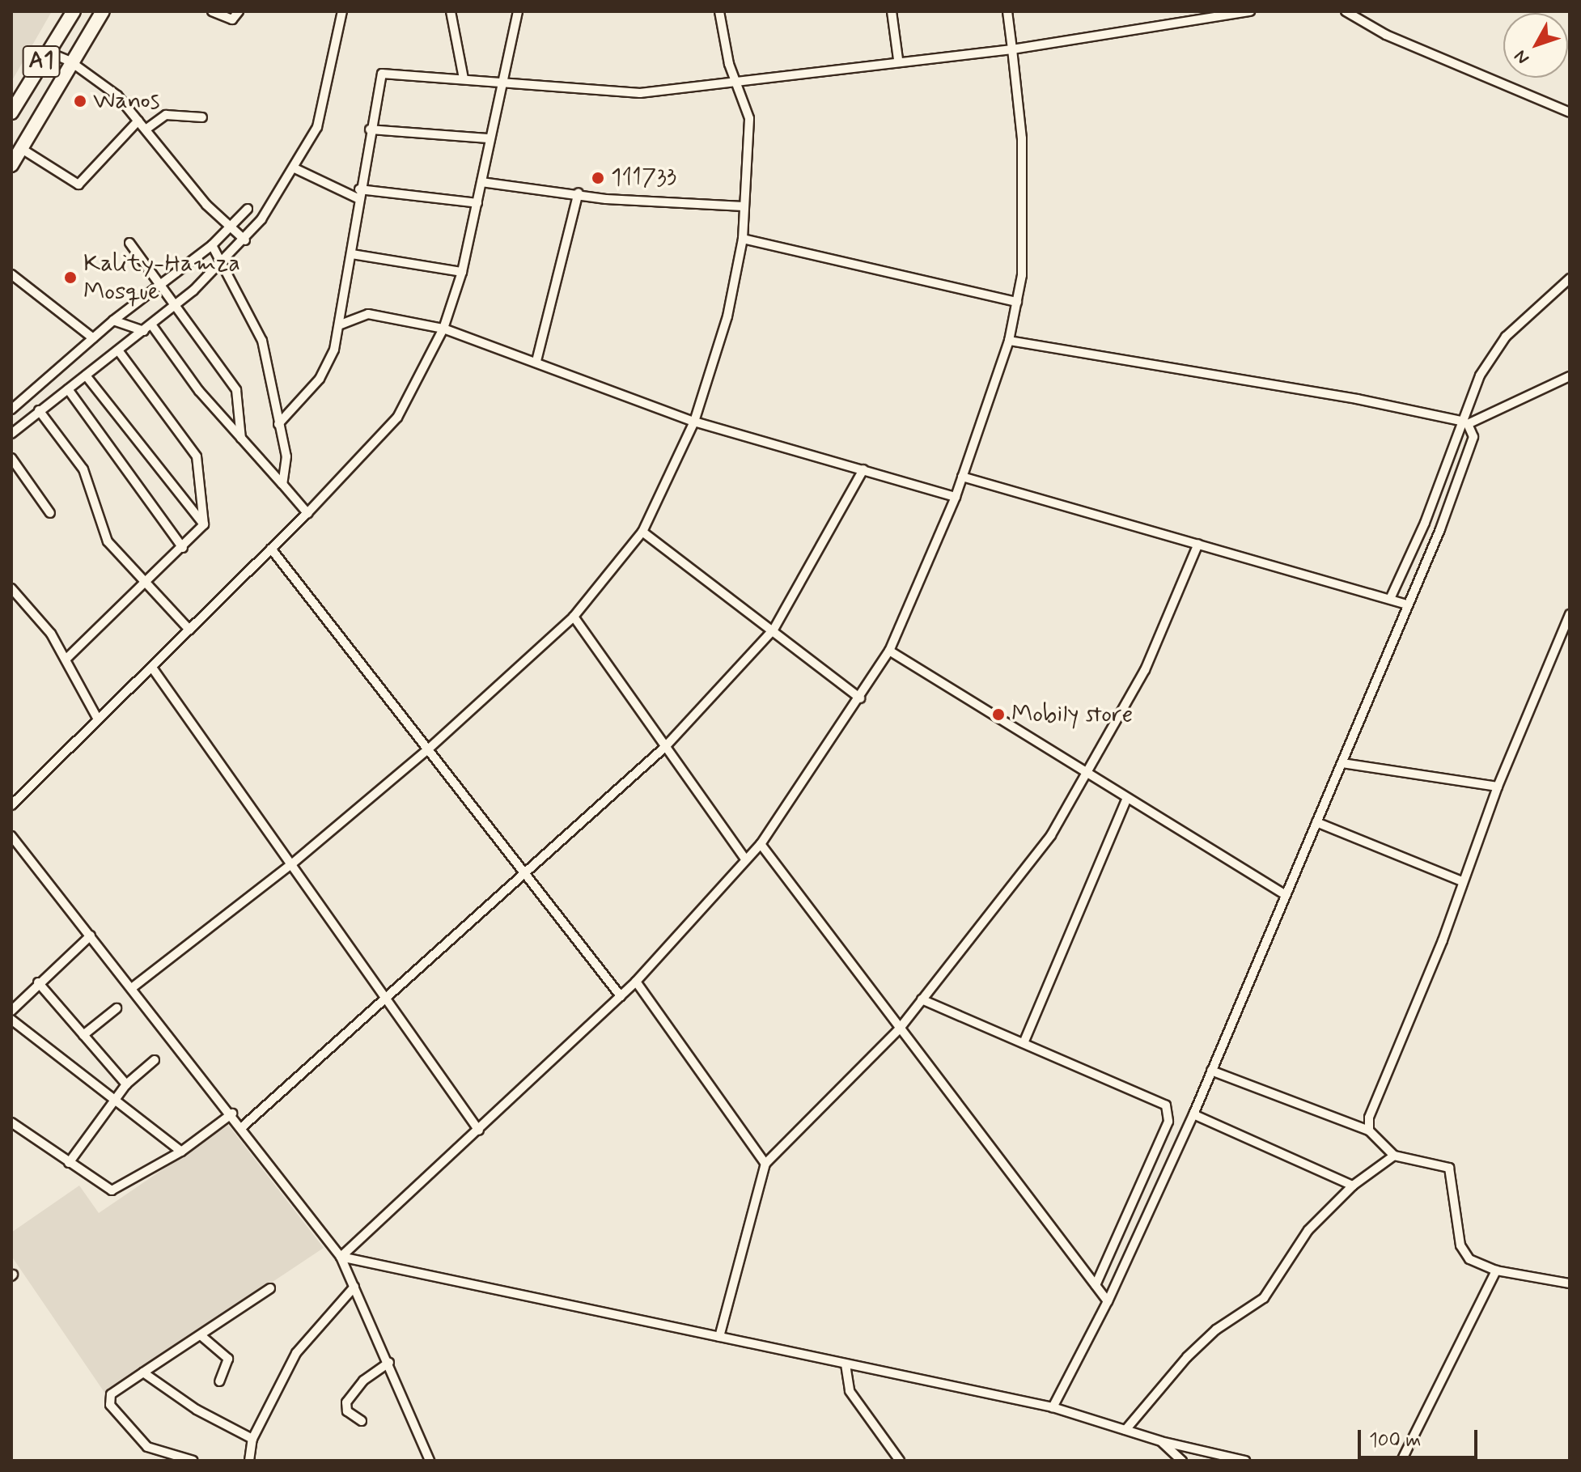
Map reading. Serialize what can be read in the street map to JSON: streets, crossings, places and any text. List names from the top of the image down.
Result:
{
  "streets": {
    "main road": ["A1"]
  },
  "places": [
    "Wanos",
    "111733",
    "Kality-Hamza Mosque",
    "Mobily store"
  ],
  "scale_bar": "100 m",
  "north": "bottom left"
}
